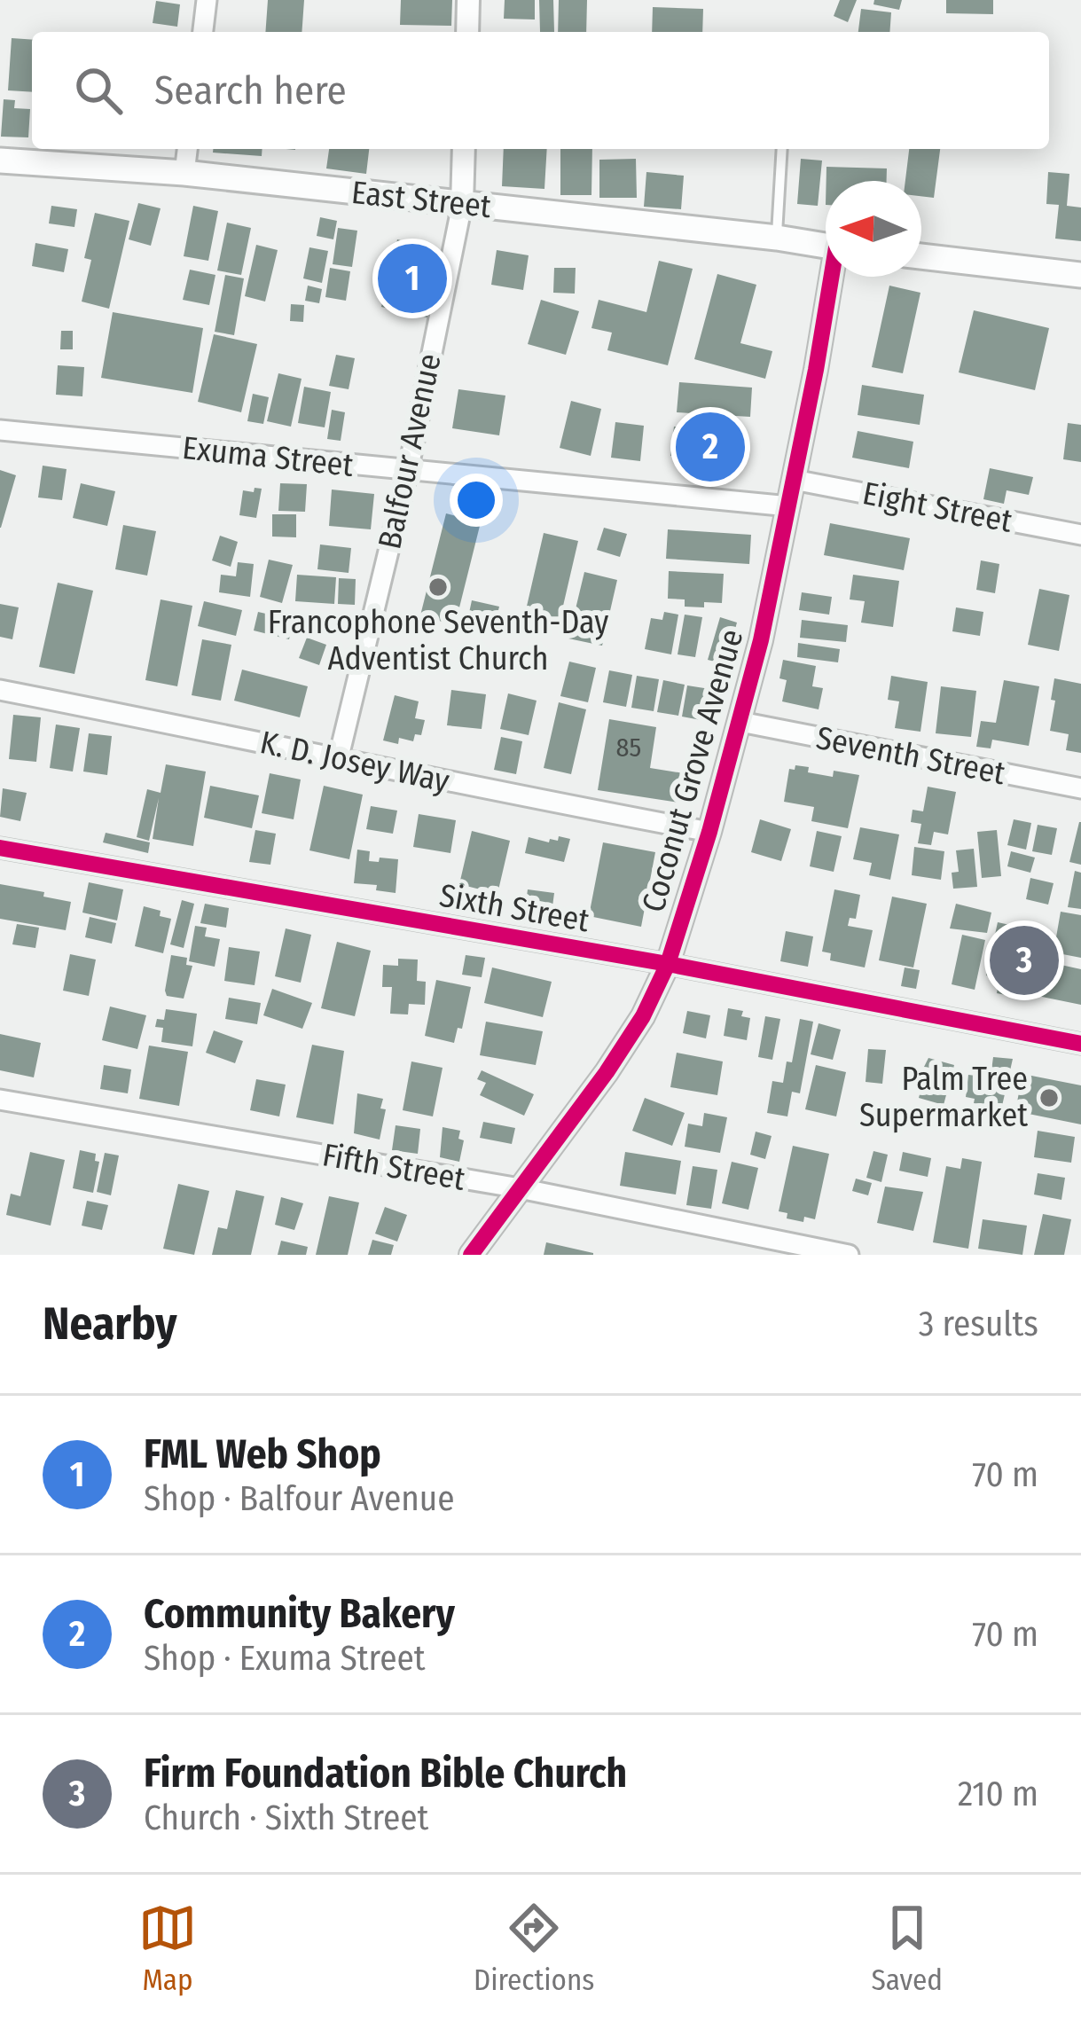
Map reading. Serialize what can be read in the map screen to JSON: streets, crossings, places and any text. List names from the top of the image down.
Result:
{
  "streets": {
    "main road": ["East Street"],
    "street": [
      "Balfour Avenue",
      "Exuma Street",
      "Eight Street",
      "Seventh Street",
      "K. D. Josey Way",
      "Coconut Grove Avenue",
      "Sixth Street",
      "Fifth Street"
    ]
  },
  "crossings": [
    ["East Street", "Balfour Avenue"],
    ["Balfour Avenue", "Exuma Street"],
    ["Balfour Avenue", "K. D. Josey Way"],
    ["Exuma Street", "Coconut Grove Avenue"],
    ["Eight Street", "Coconut Grove Avenue"],
    ["Seventh Street", "Coconut Grove Avenue"],
    ["K. D. Josey Way", "Coconut Grove Avenue"],
    ["Coconut Grove Avenue", "Sixth Street"],
    ["Coconut Grove Avenue", "Fifth Street"]
  ],
  "places": ["Francophone Seventh-Day Adventist Church", "Palm Tree Supermarket"],
  "house_numbers": ["85"],
  "north": "left",
  "page": {
    "search": "Search here",
    "pins": ["1", "2", "3"],
    "heading": ["Nearby", "3 results"],
    "list": [
      {
        "mark": "1",
        "name": "FML Web Shop",
        "note": "Shop · Balfour Avenue",
        "value": "70 m"
      },
      {
        "mark": "2",
        "name": "Community Bakery",
        "note": "Shop · Exuma Street",
        "value": "70 m"
      },
      {
        "mark": "3",
        "name": "Firm Foundation Bible Church",
        "note": "Church · Sixth Street",
        "value": "210 m"
      }
    ],
    "nav": ["Map", "Directions", "Saved"]
  }
}
